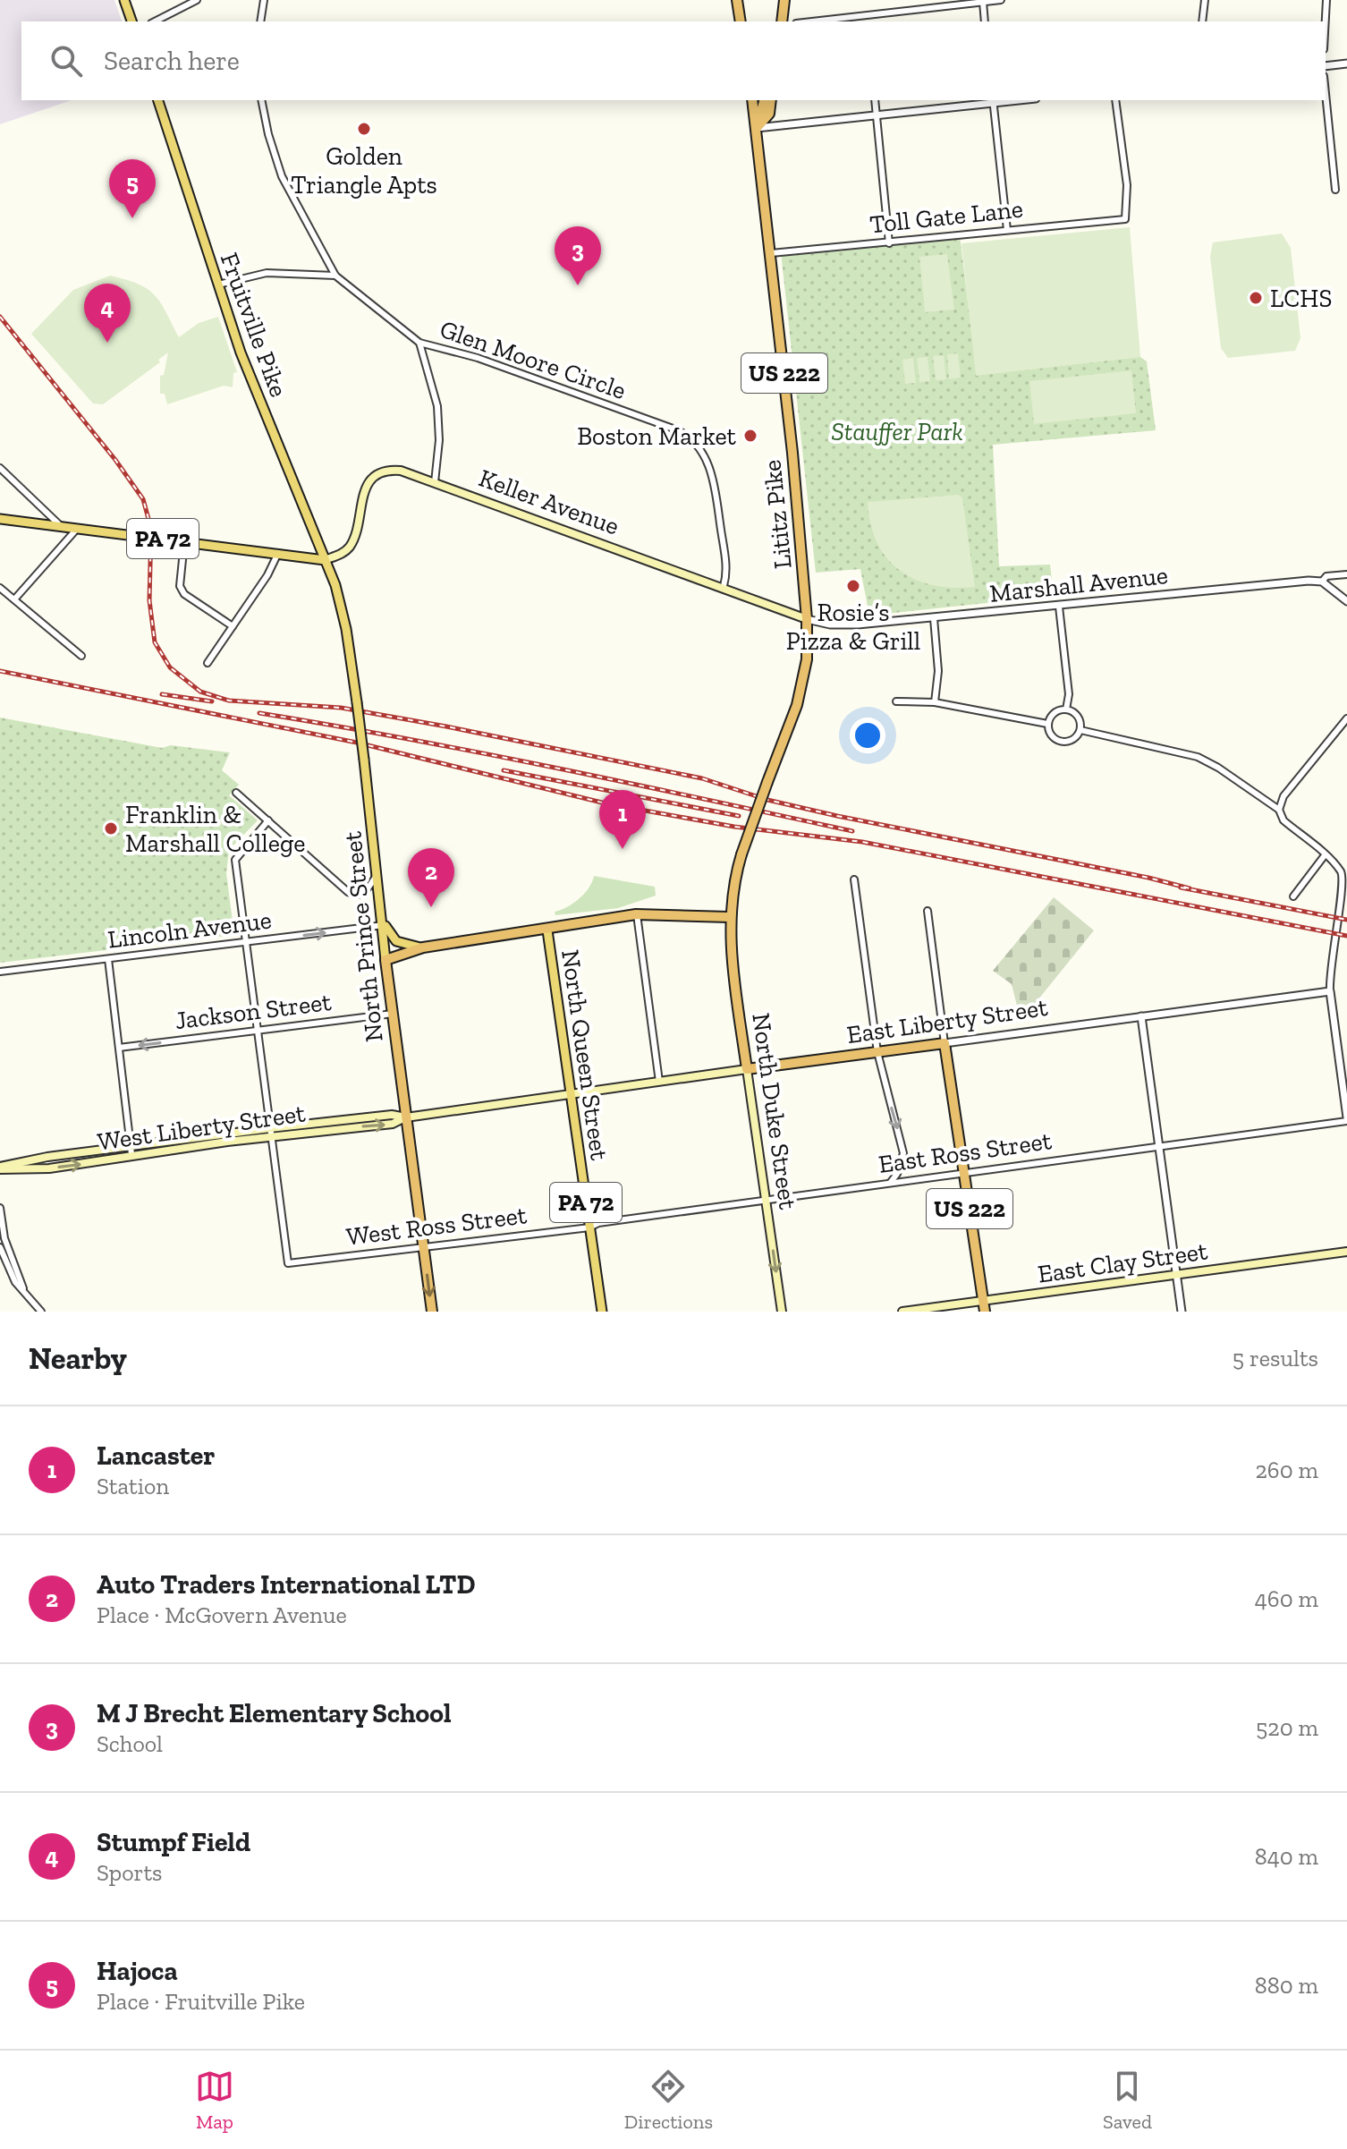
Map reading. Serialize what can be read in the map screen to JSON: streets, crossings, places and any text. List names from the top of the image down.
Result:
{
  "streets": {
    "highway": [
      "US 222",
      "Lititz Pike",
      "North Prince Street",
      "East Liberty Street",
      "North Duke Street"
    ],
    "main road": [
      "Fruitville Pike",
      "Keller Avenue",
      "PA 72",
      "North Queen Street",
      "West Liberty Street",
      "East Clay Street"
    ],
    "street": [
      "Toll Gate Lane",
      "Glen Moore Circle",
      "Marshall Avenue",
      "Lincoln Avenue",
      "Jackson Street",
      "East Ross Street",
      "West Ross Street"
    ]
  },
  "crossings": [
    ["Toll Gate Lane", "Lititz Pike"],
    ["Fruitville Pike", "Keller Avenue"],
    ["Fruitville Pike", "PA 72"],
    ["Fruitville Pike", "North Prince Street"],
    ["Glen Moore Circle", "Keller Avenue"],
    ["US 222", "East Liberty Street"],
    ["US 222", "East Ross Street"],
    ["US 222", "East Clay Street"],
    ["Keller Avenue", "Lititz Pike"],
    ["Keller Avenue", "PA 72"],
    ["Keller Avenue", "Marshall Avenue"],
    ["Keller Avenue", "North Prince Street"],
    ["Lititz Pike", "Marshall Avenue"],
    ["Lititz Pike", "North Duke Street"],
    ["PA 72", "North Prince Street"],
    ["Lincoln Avenue", "North Prince Street"],
    ["North Prince Street", "Jackson Street"],
    ["North Prince Street", "West Liberty Street"],
    ["North Prince Street", "West Ross Street"],
    ["East Liberty Street", "North Queen Street"],
    ["East Liberty Street", "North Duke Street"],
    ["East Liberty Street", "West Liberty Street"],
    ["North Queen Street", "West Liberty Street"],
    ["North Queen Street", "East Ross Street"],
    ["North Queen Street", "West Ross Street"],
    ["North Duke Street", "East Ross Street"],
    ["West Liberty Street", "West Ross Street"],
    ["East Ross Street", "West Ross Street"]
  ],
  "one_way": ["Lincoln Avenue", "Jackson Street"],
  "parks": ["Stauffer Park"],
  "places": [
    "Golden Triangle Apts",
    "LCHS",
    "Boston Market",
    "Rosie’s Pizza & Grill",
    "Franklin & Marshall College"
  ],
  "page": {
    "search": "Search here",
    "pins": [
      "5",
      "3",
      "4",
      "1",
      "2"
    ],
    "heading": ["Nearby", "5 results"],
    "list": [
      {
        "mark": "1",
        "name": "Lancaster",
        "note": "Station",
        "value": "260 m"
      },
      {
        "mark": "2",
        "name": "Auto Traders International LTD",
        "note": "Place · McGovern Avenue",
        "value": "460 m"
      },
      {
        "mark": "3",
        "name": "M J Brecht Elementary School",
        "note": "School",
        "value": "520 m"
      },
      {
        "mark": "4",
        "name": "Stumpf Field",
        "note": "Sports",
        "value": "840 m"
      },
      {
        "mark": "5",
        "name": "Hajoca",
        "note": "Place · Fruitville Pike",
        "value": "880 m"
      }
    ],
    "nav": ["Map", "Directions", "Saved"]
  }
}
